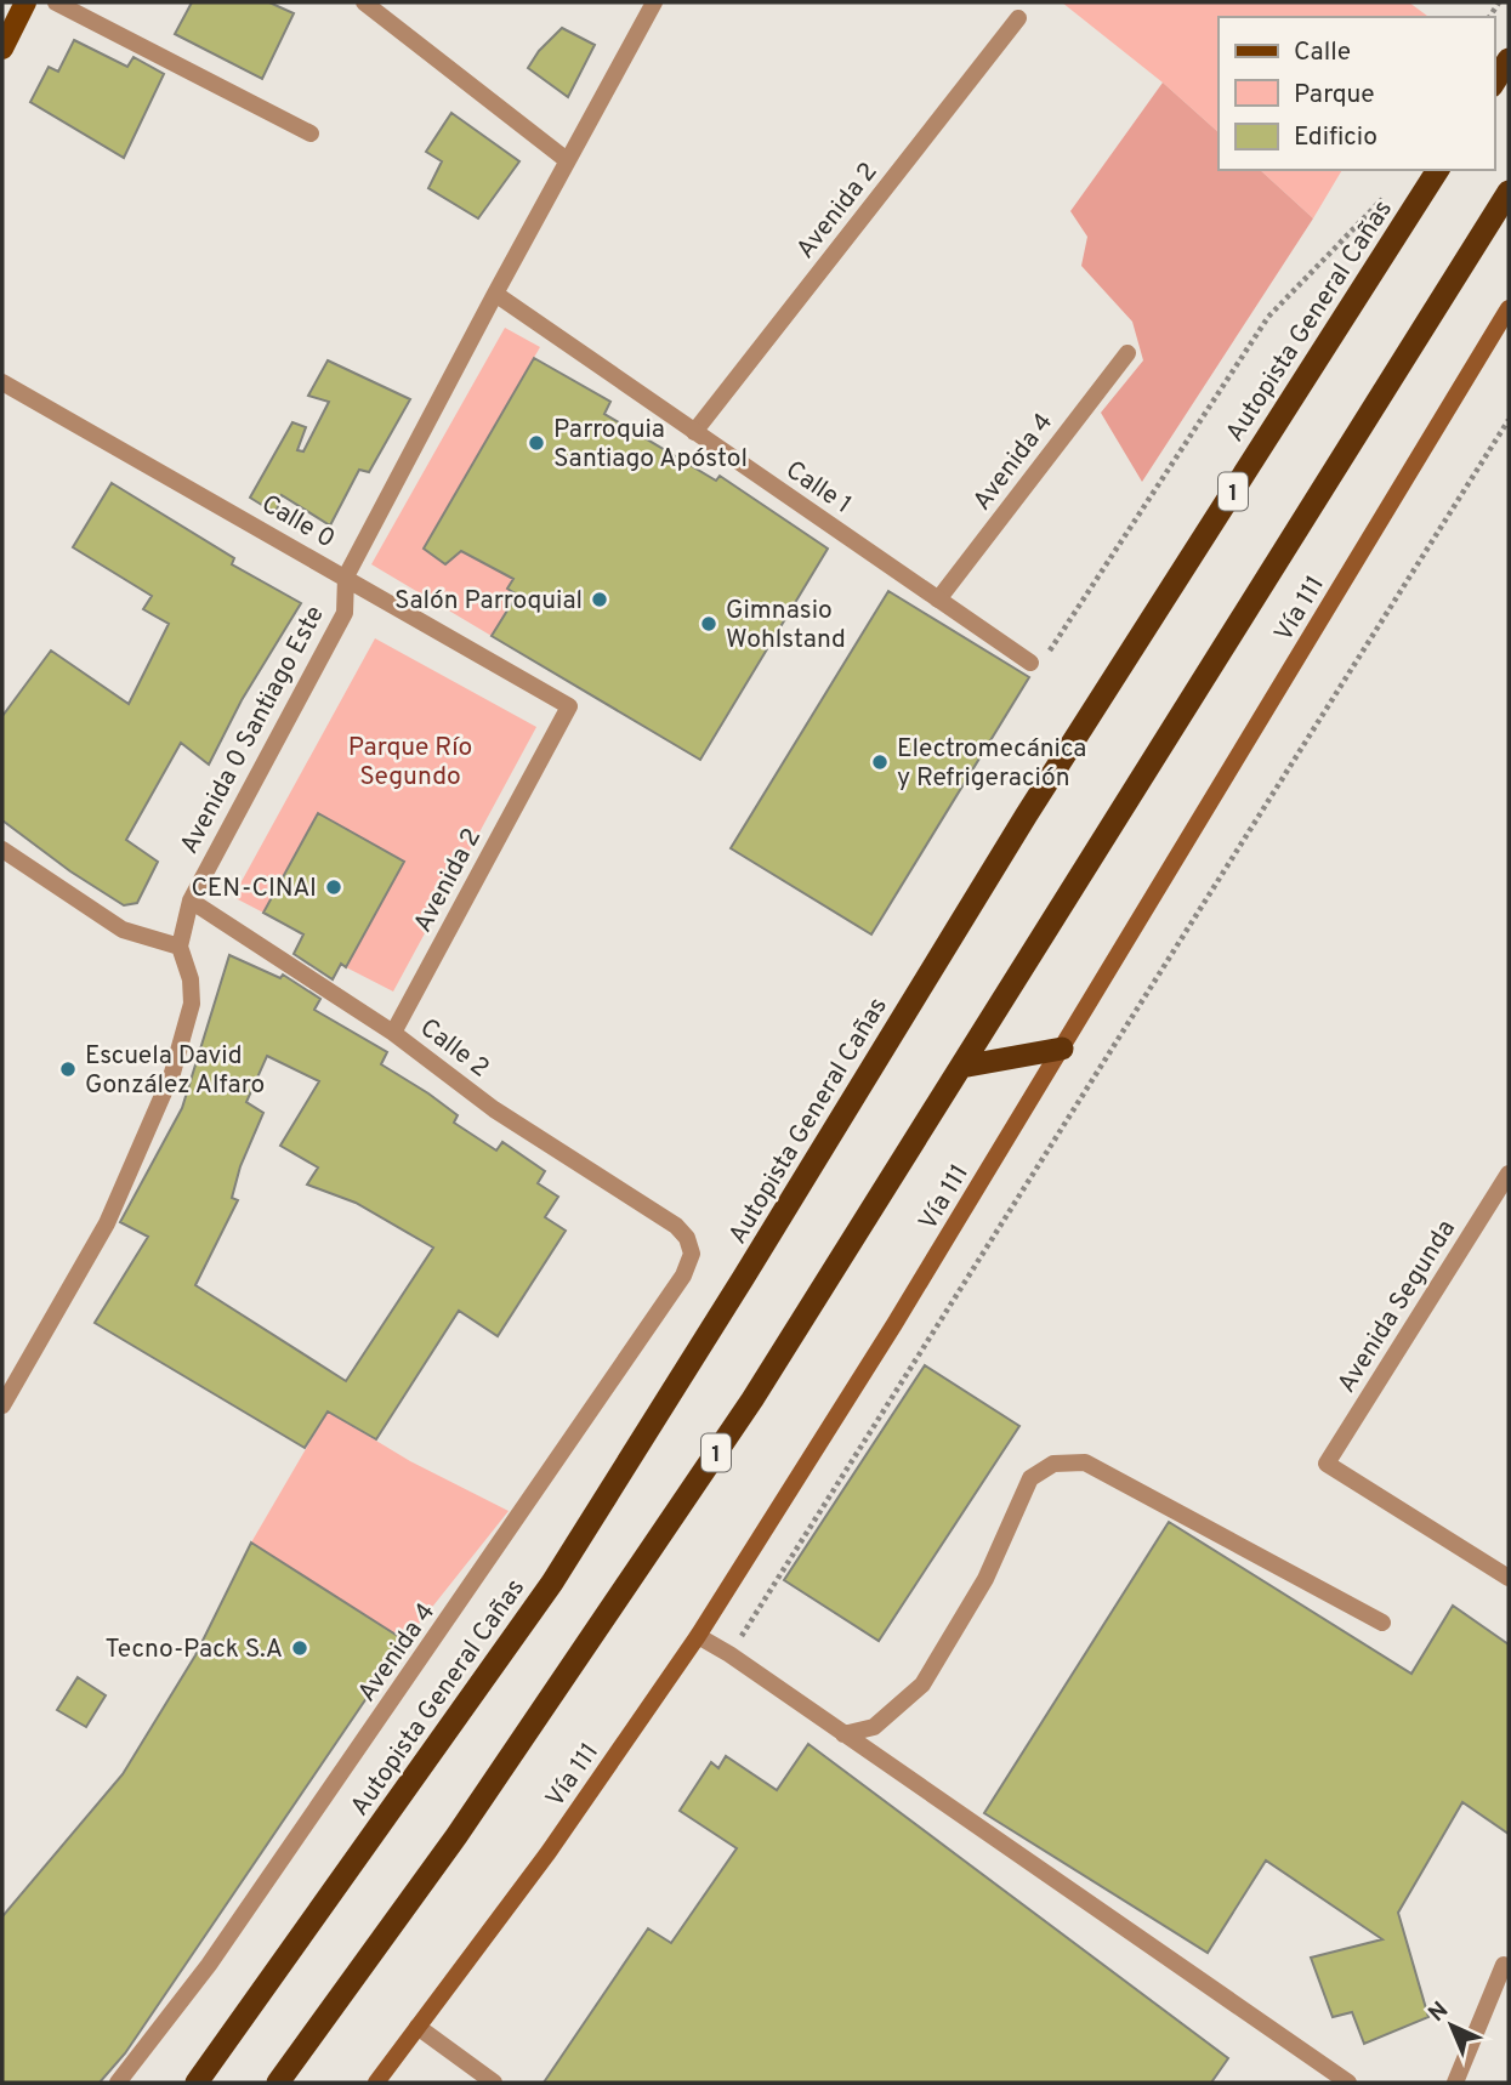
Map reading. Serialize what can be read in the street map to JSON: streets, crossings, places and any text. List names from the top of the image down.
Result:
{
  "streets": {
    "highway": ["Autopista General Cañas", "1"],
    "main road": ["Vía 111"],
    "street": [
      "Avenida 2",
      "Avenida 4",
      "Calle 1",
      "Calle 0",
      "Avenida 0 Santiago Este",
      "Calle 2",
      "Avenida Segunda"
    ]
  },
  "crossings": [
    ["Avenida 2", "Calle 1"],
    ["Avenida 2", "Calle 0"],
    ["Avenida 2", "Calle 2"],
    ["Avenida 4", "Calle 1"],
    ["Avenida 4", "Calle 2"],
    ["Calle 1", "Avenida 0 Santiago Este"],
    ["Calle 0", "Avenida 0 Santiago Este"],
    ["Avenida 0 Santiago Este", "Calle 2"]
  ],
  "parks": ["Parque Río Segundo"],
  "places": [
    "Parroquia Santiago Apóstol",
    "Salón Parroquial",
    "Gimnasio Wohlstand",
    "Electromecánica y Refrigeración",
    "CEN-CINAI",
    "Escuela David González Alfaro",
    "Tecno-Pack S.A"
  ],
  "legend": ["Calle", "Parque", "Edificio"],
  "north": "top left"
}
